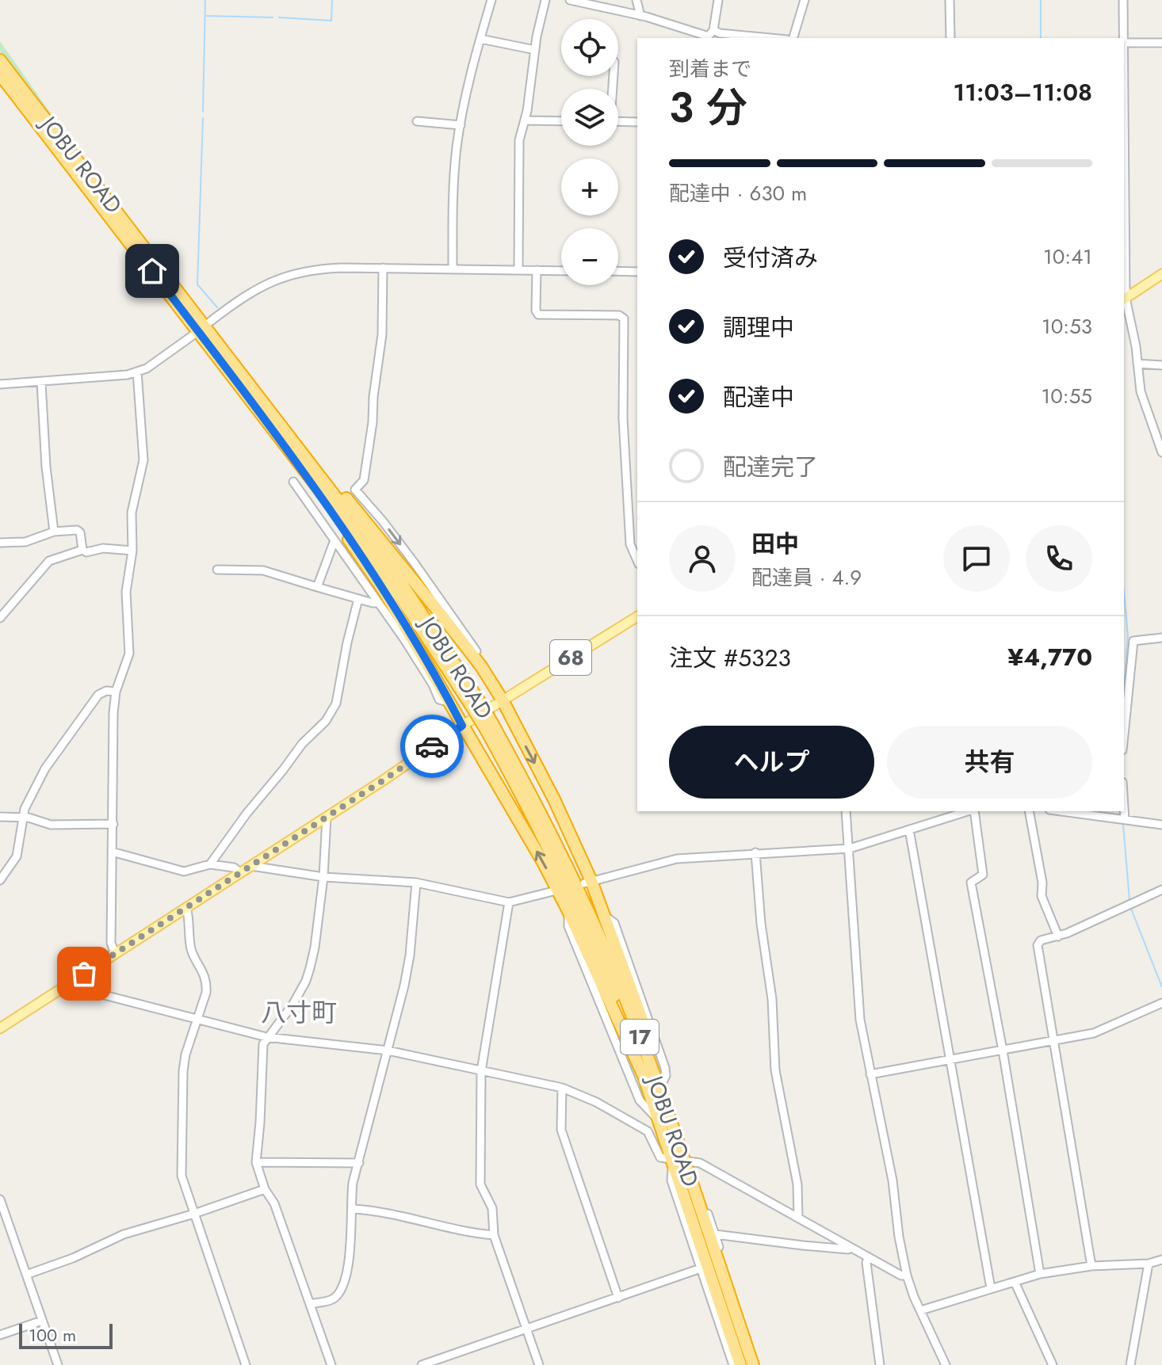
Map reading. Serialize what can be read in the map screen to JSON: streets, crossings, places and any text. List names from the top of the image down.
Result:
{
  "streets": {
    "highway": ["JOBU ROAD", "17"],
    "main road": ["68"]
  },
  "districts": ["八寸町"],
  "scale_bar": "100 m",
  "page": {
    "map_buttons": ["+", "−"],
    "heading": ["3 分", "到着まで", "11:03–11:08"],
    "panel": [
      "田中",
      "配達員 · 4.9",
      "注文 #5323",
      "¥4,770"
    ],
    "bar": "配達中 · 630 m",
    "list": [
      ["受付済み", "10:41"],
      ["調理中", "10:53"],
      ["配達中", "10:55"],
      "配達完了"
    ],
    "buttons": ["ヘルプ", "共有"],
    "scale": "100 m"
  }
}
